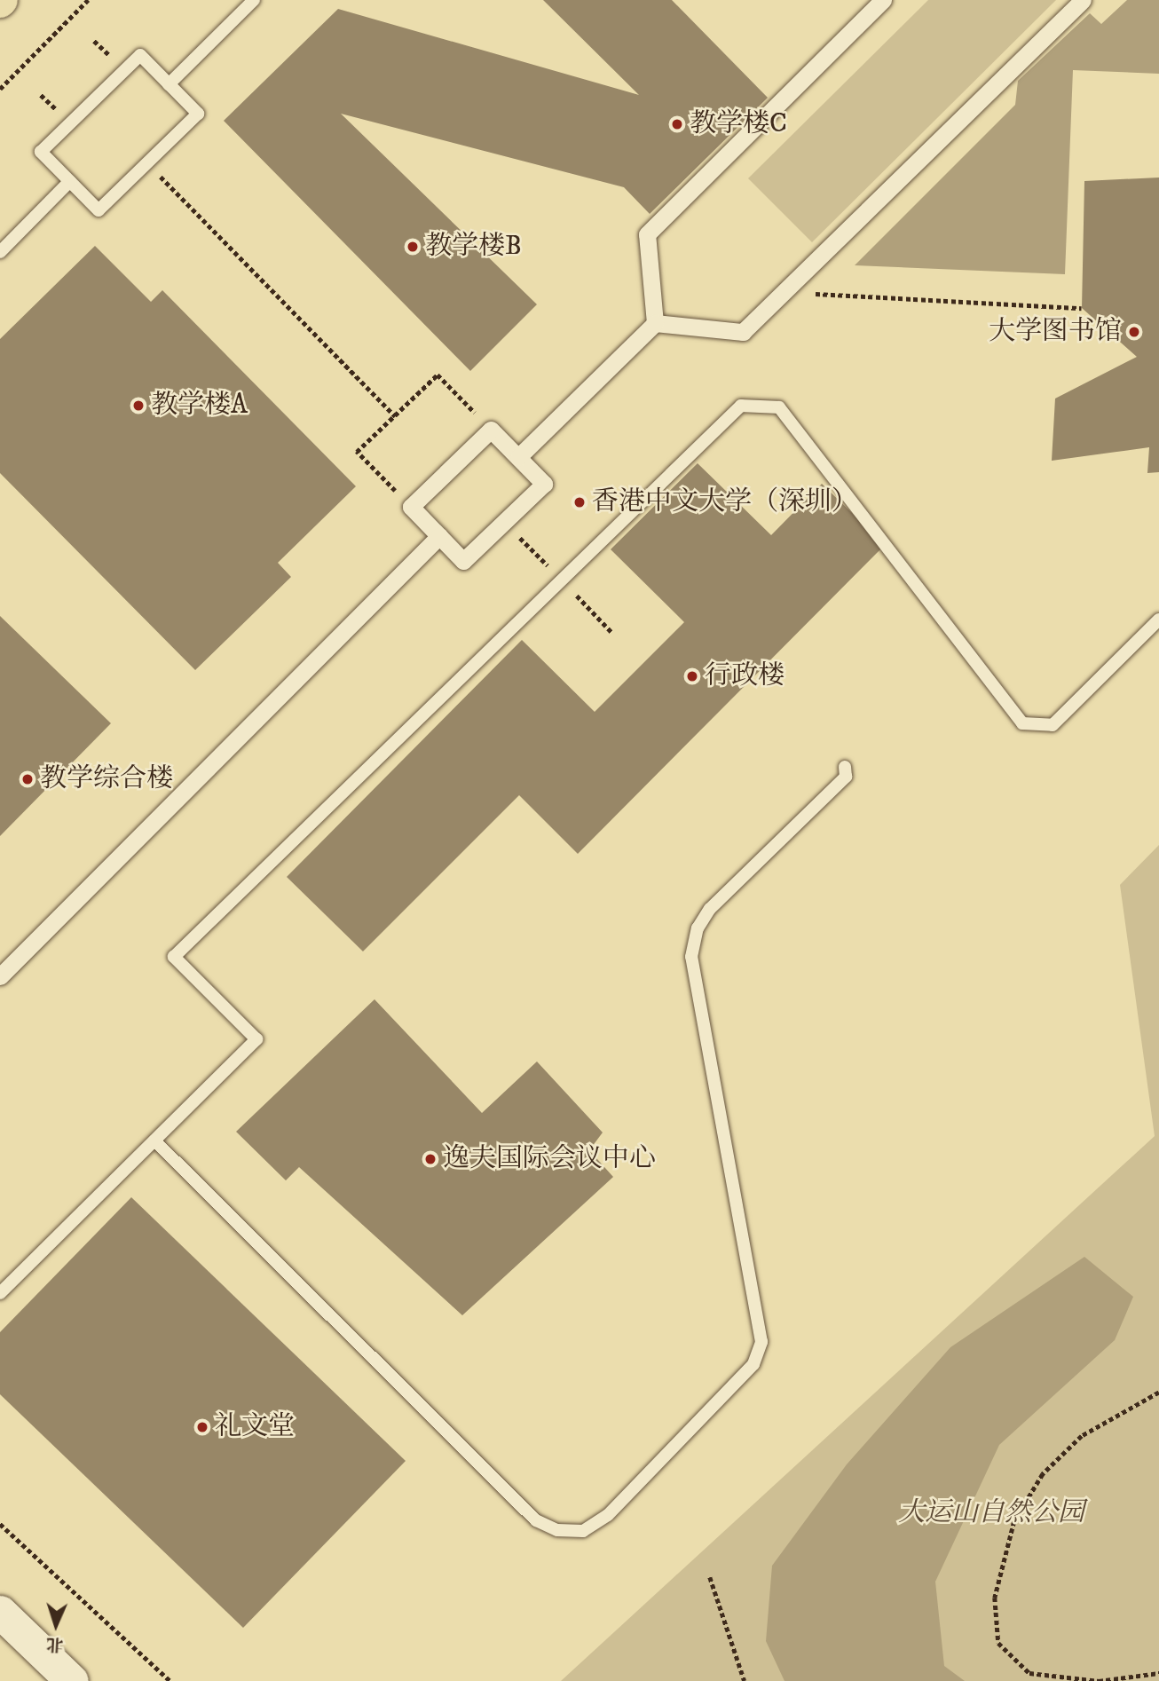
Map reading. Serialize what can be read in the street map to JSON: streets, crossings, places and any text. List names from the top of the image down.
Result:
{
  "parks": ["大运山自然公园"],
  "places": [
    "教学楼C",
    "教学楼B",
    "大学图书馆",
    "教学楼A",
    "香港中文大学（深圳）",
    "行政楼",
    "教学综合楼",
    "逸夫国际会议中心",
    "礼文堂"
  ],
  "north": "bottom"
}
